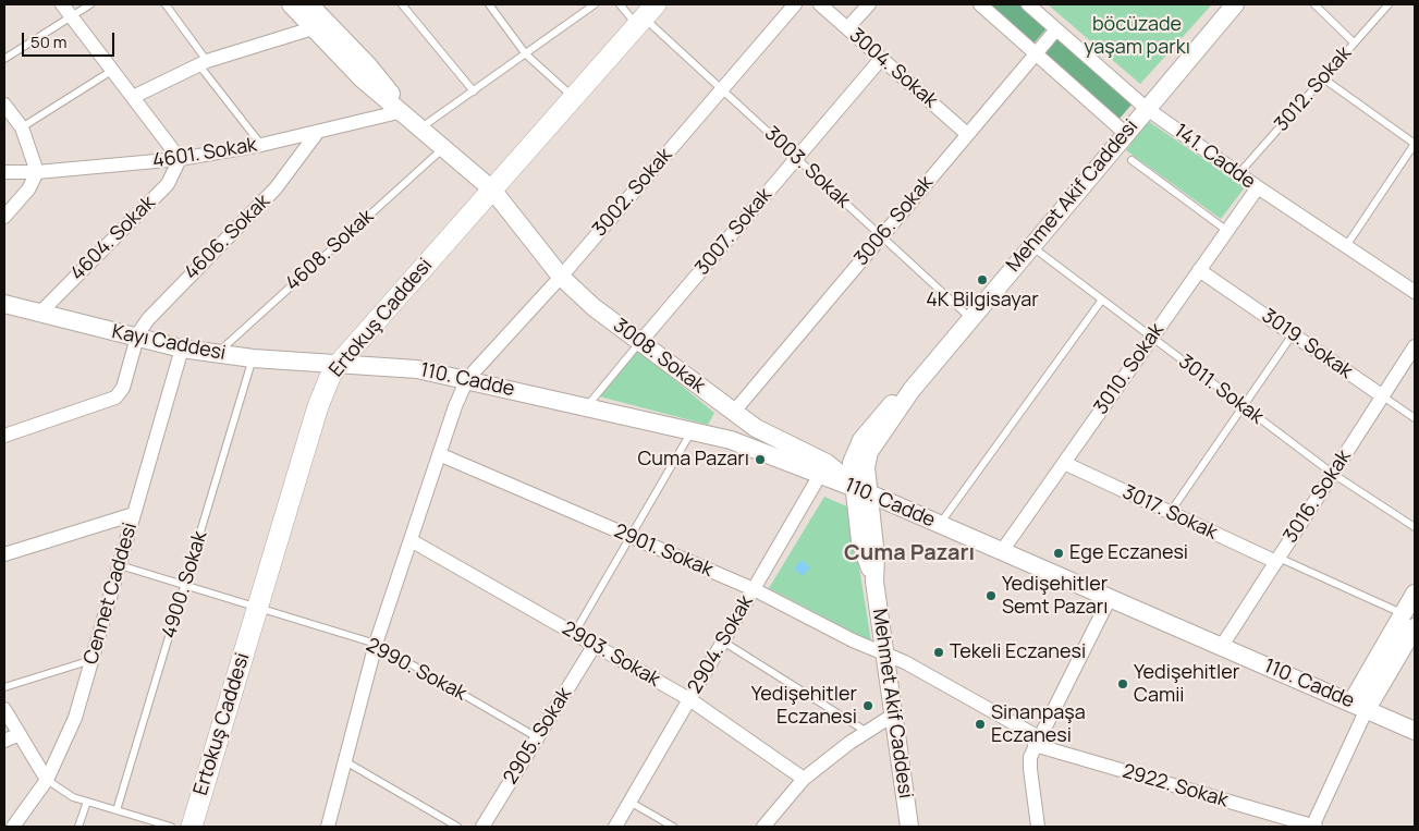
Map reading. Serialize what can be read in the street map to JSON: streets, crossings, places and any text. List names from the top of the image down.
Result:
{
  "streets": {
    "main road": ["Ertokuş Caddesi"],
    "street": [
      "3004. Sokak",
      "4601. Sokak",
      "141. Cadde",
      "3002. Sokak",
      "Mehmet Akif Caddesi",
      "3006. Sokak",
      "3007. Sokak",
      "4606. Sokak",
      "4604. Sokak",
      "Kayı Caddesi",
      "3019. Sokak",
      "3008. Sokak",
      "3010. Sokak",
      "110. Cadde",
      "3016. Sokak",
      "3017. Sokak",
      "2901. Sokak",
      "Cennet Caddesi",
      "2904. Sokak",
      "2903. Sokak",
      "2905. Sokak",
      "2922. Sokak"
    ],
    "lane": [
      "3012. Sokak",
      "3003. Sokak",
      "4608. Sokak",
      "3011. Sokak",
      "4900. Sokak",
      "2990. Sokak"
    ]
  },
  "crossings": [
    ["3004. Sokak", "3006. Sokak"],
    ["3004. Sokak", "3007. Sokak"],
    ["3012. Sokak", "141. Cadde"],
    ["4601. Sokak", "4606. Sokak"],
    ["4601. Sokak", "4604. Sokak"],
    ["4601. Sokak", "3008. Sokak"],
    ["141. Cadde", "Mehmet Akif Caddesi"],
    ["141. Cadde", "3006. Sokak"],
    ["141. Cadde", "3010. Sokak"],
    ["3003. Sokak", "3002. Sokak"],
    ["3003. Sokak", "Mehmet Akif Caddesi"],
    ["3003. Sokak", "3006. Sokak"],
    ["3003. Sokak", "3007. Sokak"],
    ["3003. Sokak", "Ertokuş Caddesi"],
    ["3002. Sokak", "3008. Sokak"],
    ["3002. Sokak", "110. Cadde"],
    ["Mehmet Akif Caddesi", "110. Cadde"],
    ["Mehmet Akif Caddesi", "3011. Sokak"],
    ["Mehmet Akif Caddesi", "2901. Sokak"],
    ["Mehmet Akif Caddesi", "2922. Sokak"],
    ["3006. Sokak", "3008. Sokak"],
    ["3007. Sokak", "3008. Sokak"],
    ["3007. Sokak", "110. Cadde"],
    ["4606. Sokak", "Kayı Caddesi"],
    ["4604. Sokak", "Kayı Caddesi"],
    ["4608. Sokak", "Kayı Caddesi"],
    ["4608. Sokak", "3008. Sokak"],
    ["Ertokuş Caddesi", "Kayı Caddesi"],
    ["Ertokuş Caddesi", "3008. Sokak"],
    ["Ertokuş Caddesi", "110. Cadde"],
    ["Ertokuş Caddesi", "2990. Sokak"],
    ["Kayı Caddesi", "110. Cadde"],
    ["Kayı Caddesi", "4900. Sokak"],
    ["Kayı Caddesi", "Cennet Caddesi"],
    ["3019. Sokak", "3010. Sokak"],
    ["3019. Sokak", "3016. Sokak"],
    ["3008. Sokak", "110. Cadde"],
    ["3008. Sokak", "2904. Sokak"],
    ["3010. Sokak", "110. Cadde"],
    ["3010. Sokak", "3011. Sokak"],
    ["3010. Sokak", "3017. Sokak"],
    ["110. Cadde", "3016. Sokak"],
    ["110. Cadde", "2904. Sokak"],
    ["3011. Sokak", "3016. Sokak"],
    ["3016. Sokak", "3017. Sokak"],
    ["2901. Sokak", "2904. Sokak"],
    ["2901. Sokak", "2922. Sokak"],
    ["4900. Sokak", "2990. Sokak"],
    ["Cennet Caddesi", "2990. Sokak"],
    ["2904. Sokak", "2903. Sokak"],
    ["2903. Sokak", "2905. Sokak"],
    ["2990. Sokak", "2905. Sokak"]
  ],
  "districts": ["Cuma Pazarı"],
  "parks": ["böcüzade yaşam parkı"],
  "places": [
    "4K Bilgisayar",
    "Cuma Pazarı",
    "Ege Eczanesi",
    "Yedişehitler Semt Pazarı",
    "Tekeli Eczanesi",
    "Yedişehitler Camii",
    "Yedişehitler Eczanesi",
    "Sinanpaşa Eczanesi"
  ],
  "scale_bar": "50 m"
}
